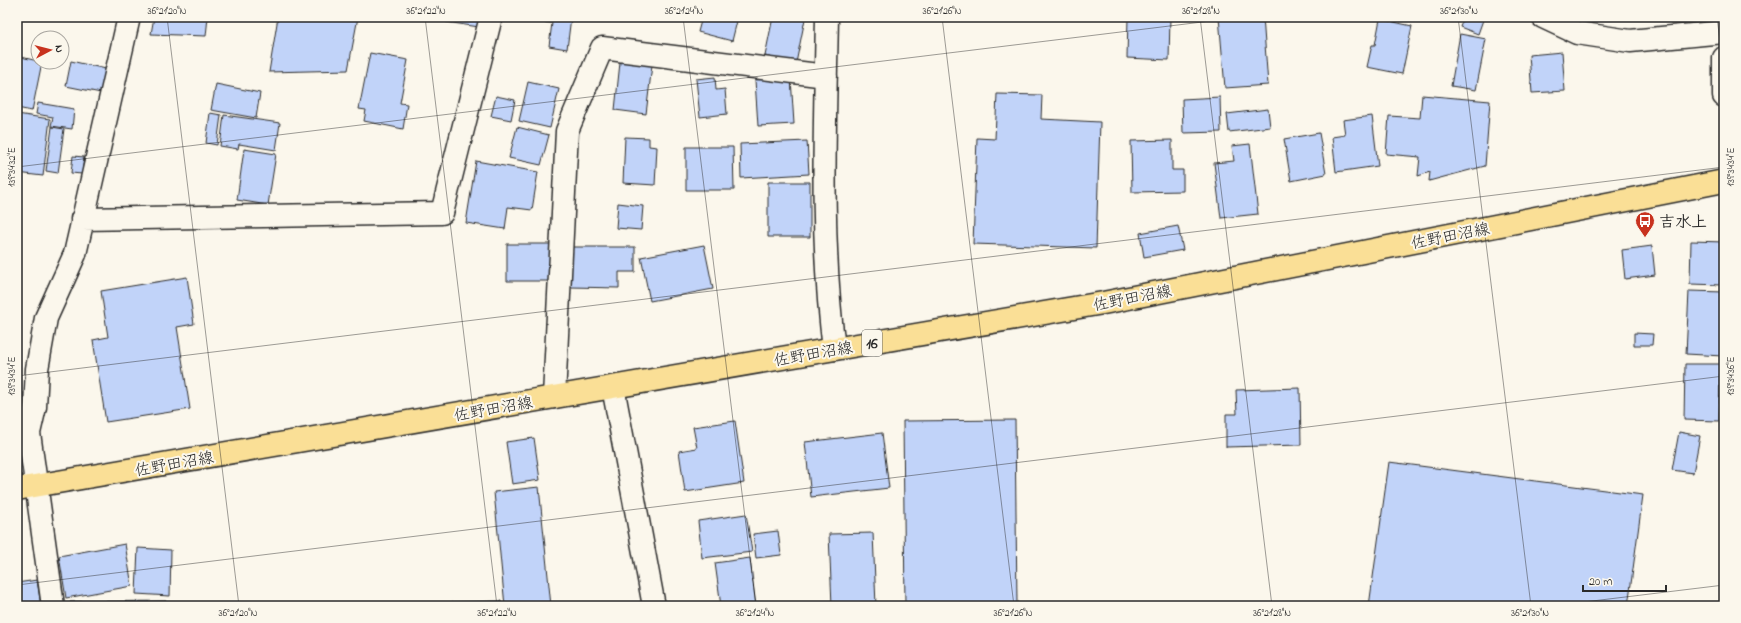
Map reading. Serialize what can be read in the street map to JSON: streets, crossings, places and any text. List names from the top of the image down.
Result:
{
  "streets": {
    "main road": ["佐野田沼線", "16"]
  },
  "places": {
    "bus stop": ["吉水上"]
  },
  "scale_bar": "20 m",
  "north": "right",
  "coordinates": [
    "36°21'20\"N",
    "36°21'22\"N",
    "36°21'24\"N",
    "36°21'26\"N",
    "36°21'28\"N",
    "36°21'30\"N",
    "139°34'32\"E",
    "139°34'34\"E",
    "139°34'36\"E"
  ]
}
